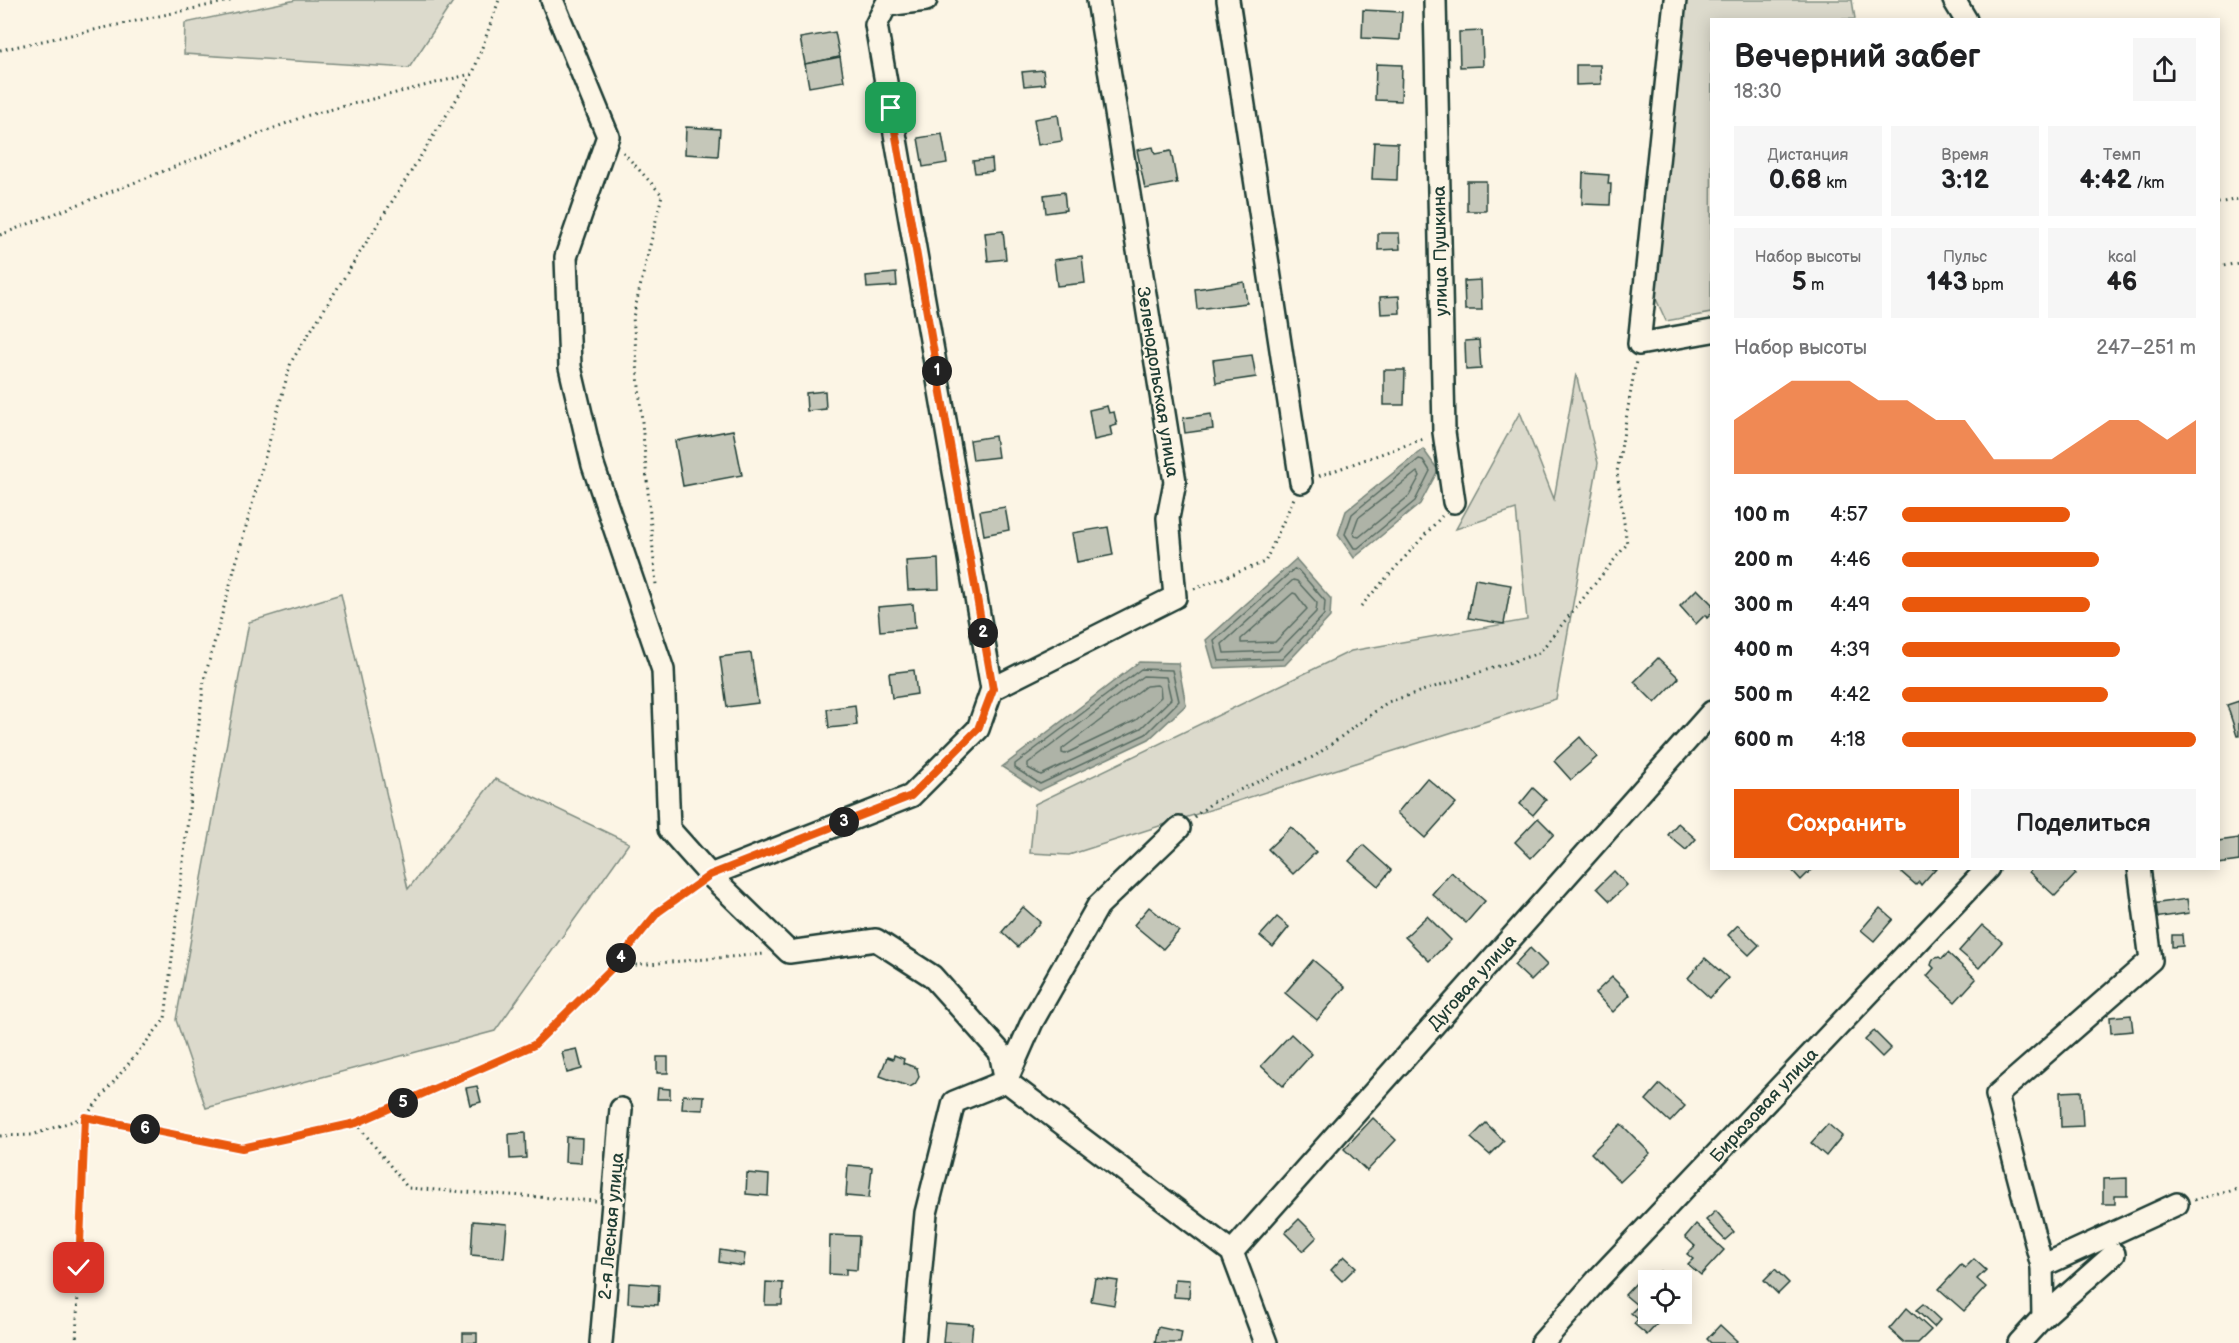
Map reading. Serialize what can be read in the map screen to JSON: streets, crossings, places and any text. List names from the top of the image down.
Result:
{
  "streets": {
    "street": [
      "улица Пушкина",
      "Зеленодольская улица",
      "Дуговая улица",
      "Бирюзовая улица",
      "2-я Лесная улица"
    ]
  },
  "page": {
    "heading": ["Вечерний забег", "18:30"],
    "stats": [
      ["Дистанция", "0.68 km"],
      ["Время", "3:12"],
      ["Темп", "4:42 /km"],
      ["Набор высоты", "5 m"],
      ["Пульс", "143 bpm"],
      ["kcal", "46"]
    ],
    "chart": ["Набор высоты", "247–251 m"],
    "pins": [
      "1",
      "2",
      "3",
      "4",
      "5",
      "6"
    ],
    "list": [
      {
        "name": "100 m",
        "note": "4:57"
      },
      {
        "name": "200 m",
        "note": "4:46"
      },
      {
        "name": "300 m",
        "note": "4:49"
      },
      {
        "name": "400 m",
        "note": "4:39"
      },
      {
        "name": "500 m",
        "note": "4:42"
      },
      {
        "name": "600 m",
        "note": "4:18"
      }
    ],
    "buttons": ["Сохранить", "Поделиться"]
  }
}
